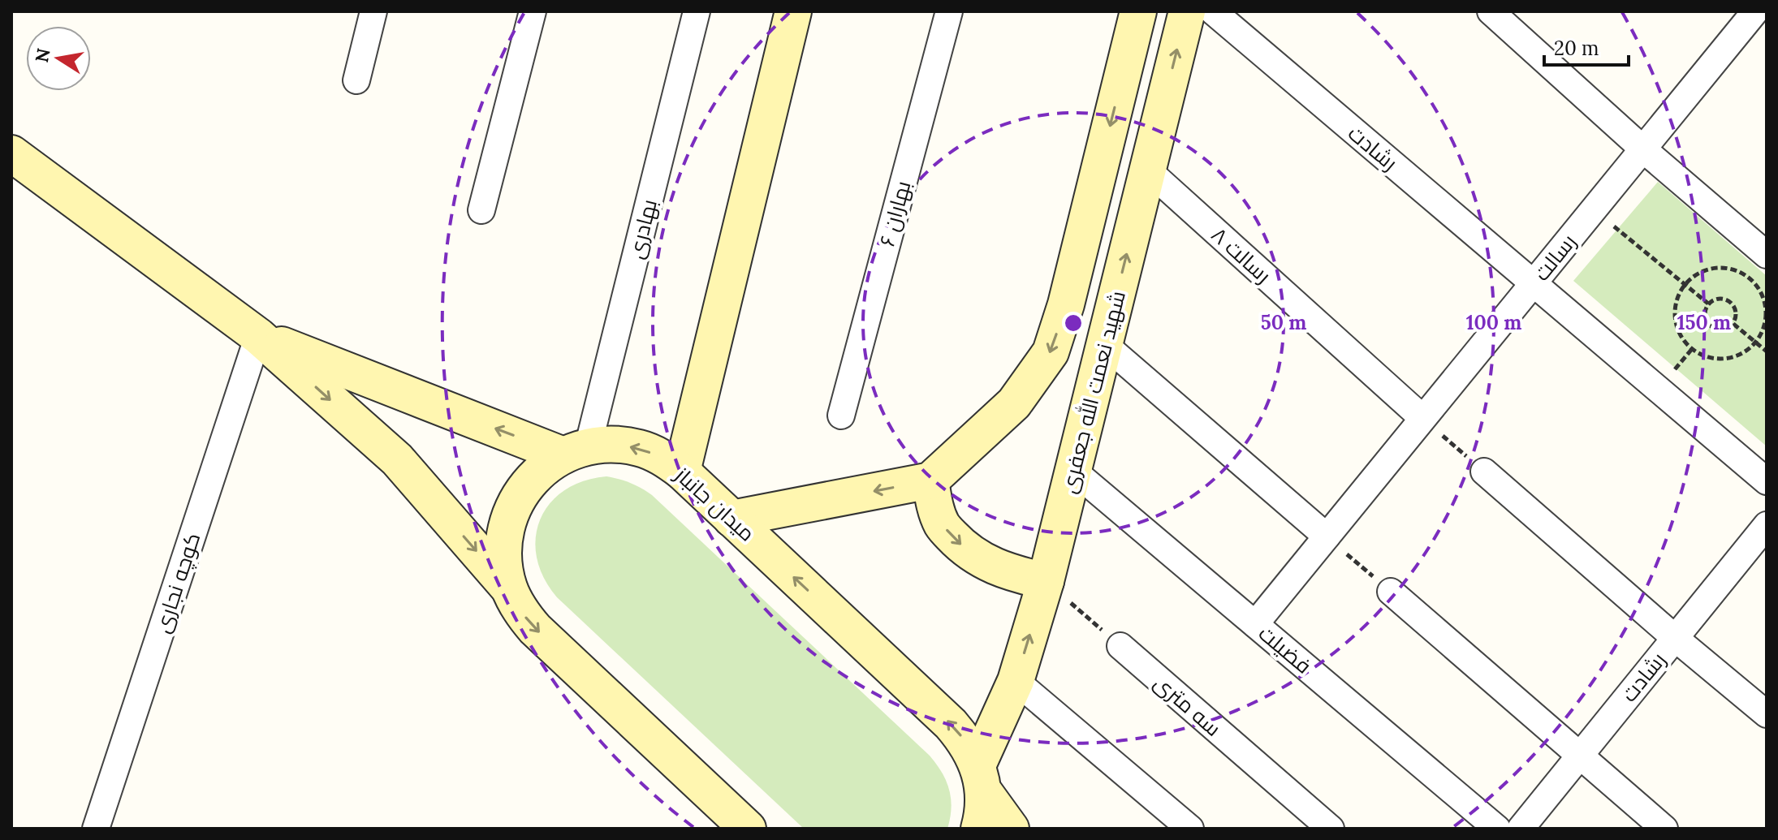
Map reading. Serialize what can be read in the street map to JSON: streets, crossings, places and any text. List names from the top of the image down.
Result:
{
  "streets": {
    "main road": ["شهید نعمت الله جعفری", "میدان جانباز"],
    "street": [
      "رشادت",
      "بهاران ۶",
      "بهادری",
      "رسالت ۸",
      "رسالت",
      "کوچه نجاری",
      "فضیلت",
      "سه متری"
    ]
  },
  "crossings": [
    ["رشادت", "رسالت"],
    ["بهادری", "میدان جانباز"],
    ["رسالت ۸", "رسالت"],
    ["رسالت ۸", "شهید نعمت الله جعفری"],
    ["رسالت", "فضیلت"],
    ["شهید نعمت الله جعفری", "میدان جانباز"],
    ["شهید نعمت الله جعفری", "فضیلت"]
  ],
  "scale_bar": "20 m",
  "north": "left",
  "rings": ["50 m", "100 m", "150 m"]
}
